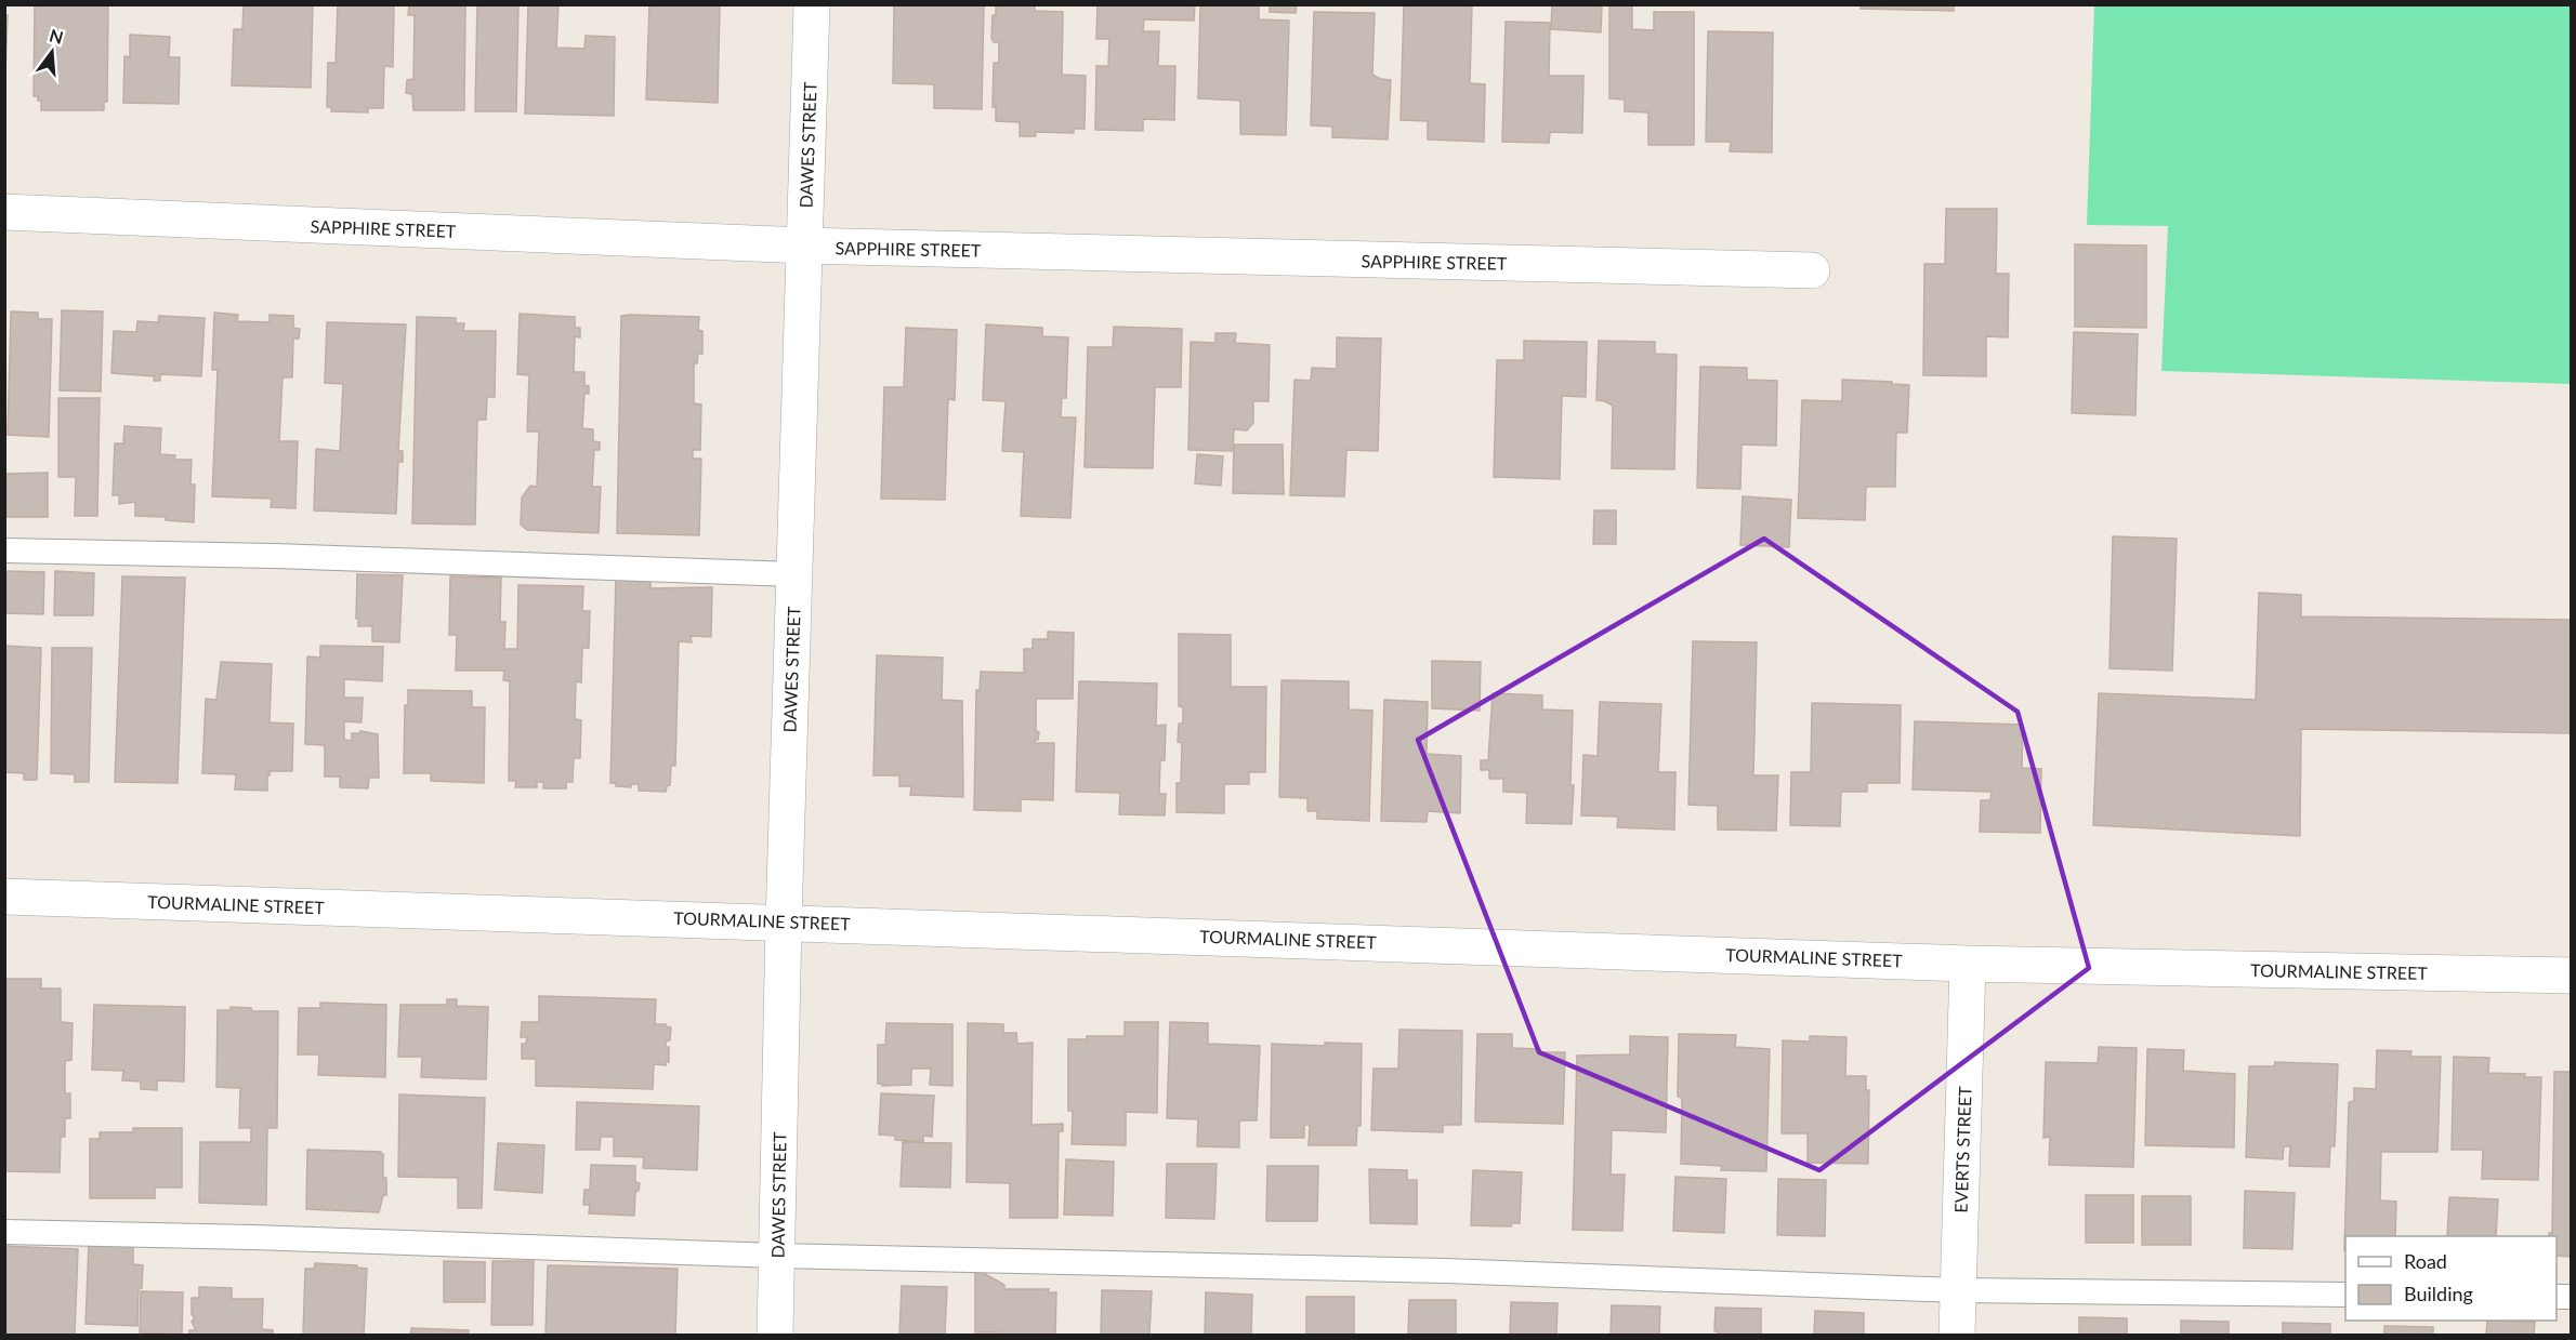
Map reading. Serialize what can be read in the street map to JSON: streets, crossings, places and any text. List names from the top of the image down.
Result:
{
  "streets": {
    "street": [
      "DAWES STREET",
      "SAPPHIRE STREET",
      "TOURMALINE STREET",
      "EVERTS STREET"
    ]
  },
  "crossings": [
    ["DAWES STREET", "SAPPHIRE STREET"],
    ["DAWES STREET", "TOURMALINE STREET"],
    ["TOURMALINE STREET", "EVERTS STREET"]
  ],
  "legend": ["Road", "Building"],
  "north": "top"
}
